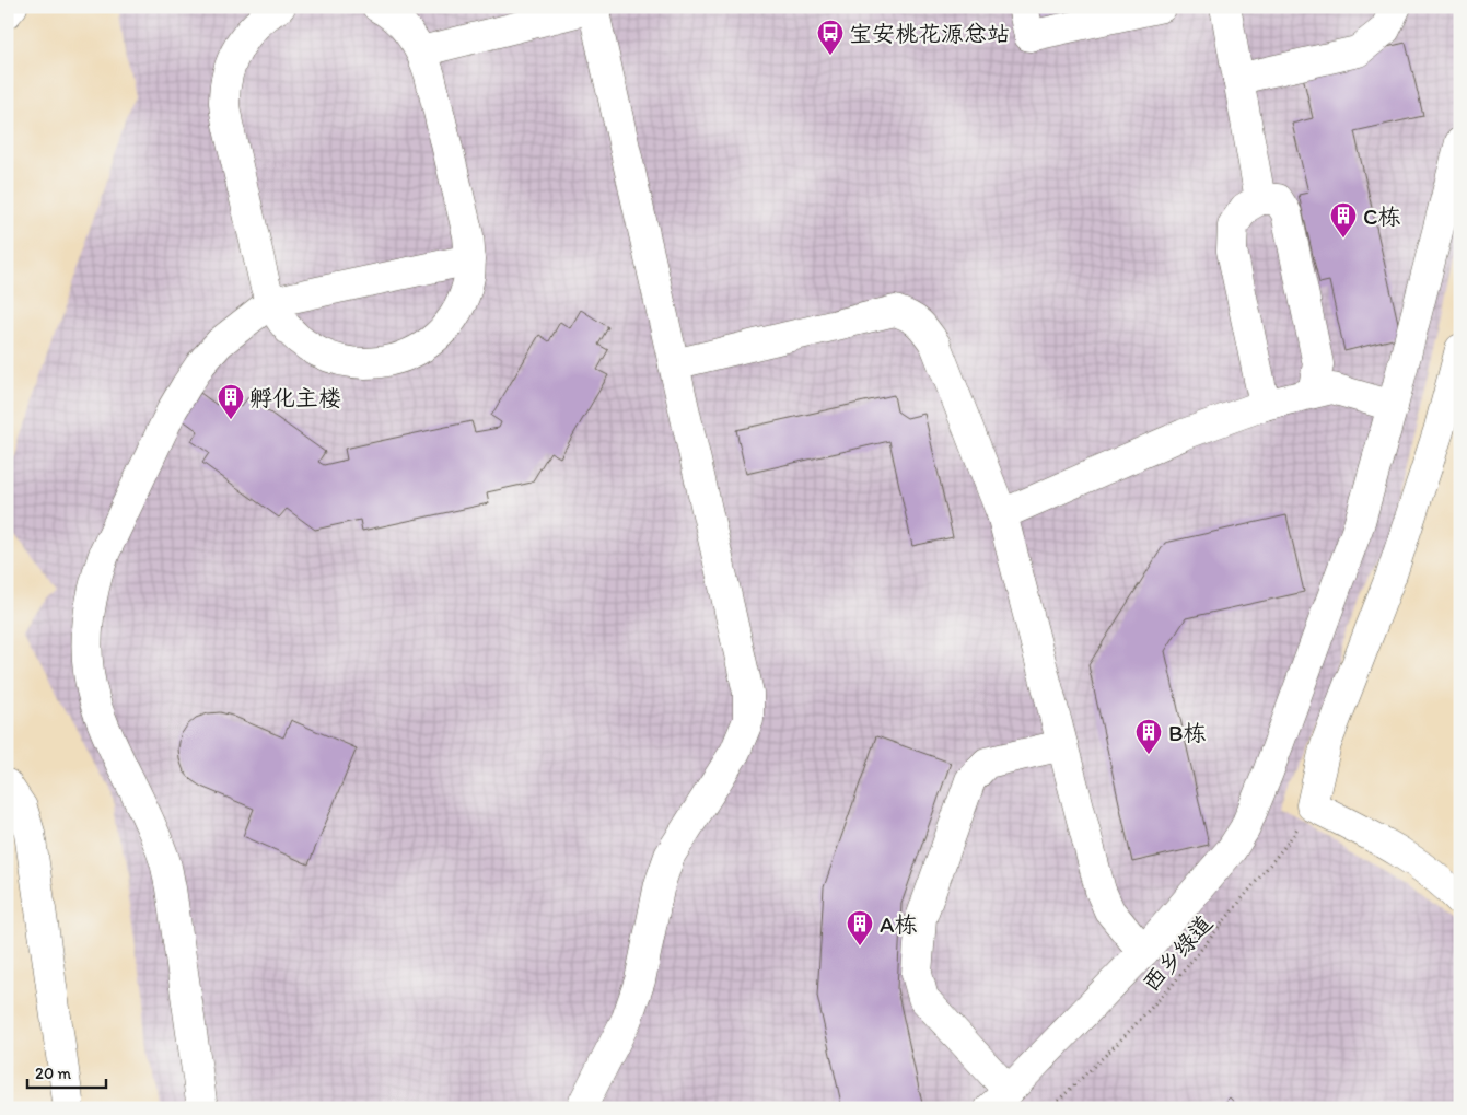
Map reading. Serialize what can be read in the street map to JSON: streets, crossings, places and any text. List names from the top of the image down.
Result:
{
  "streets": {
    "path": ["西乡绿道"]
  },
  "places": {
    "bus stop": ["宝安桃花源总站"],
    "building": [
      "C栋",
      "孵化主楼",
      "B栋",
      "A栋"
    ]
  },
  "scale_bar": "20 m"
}
